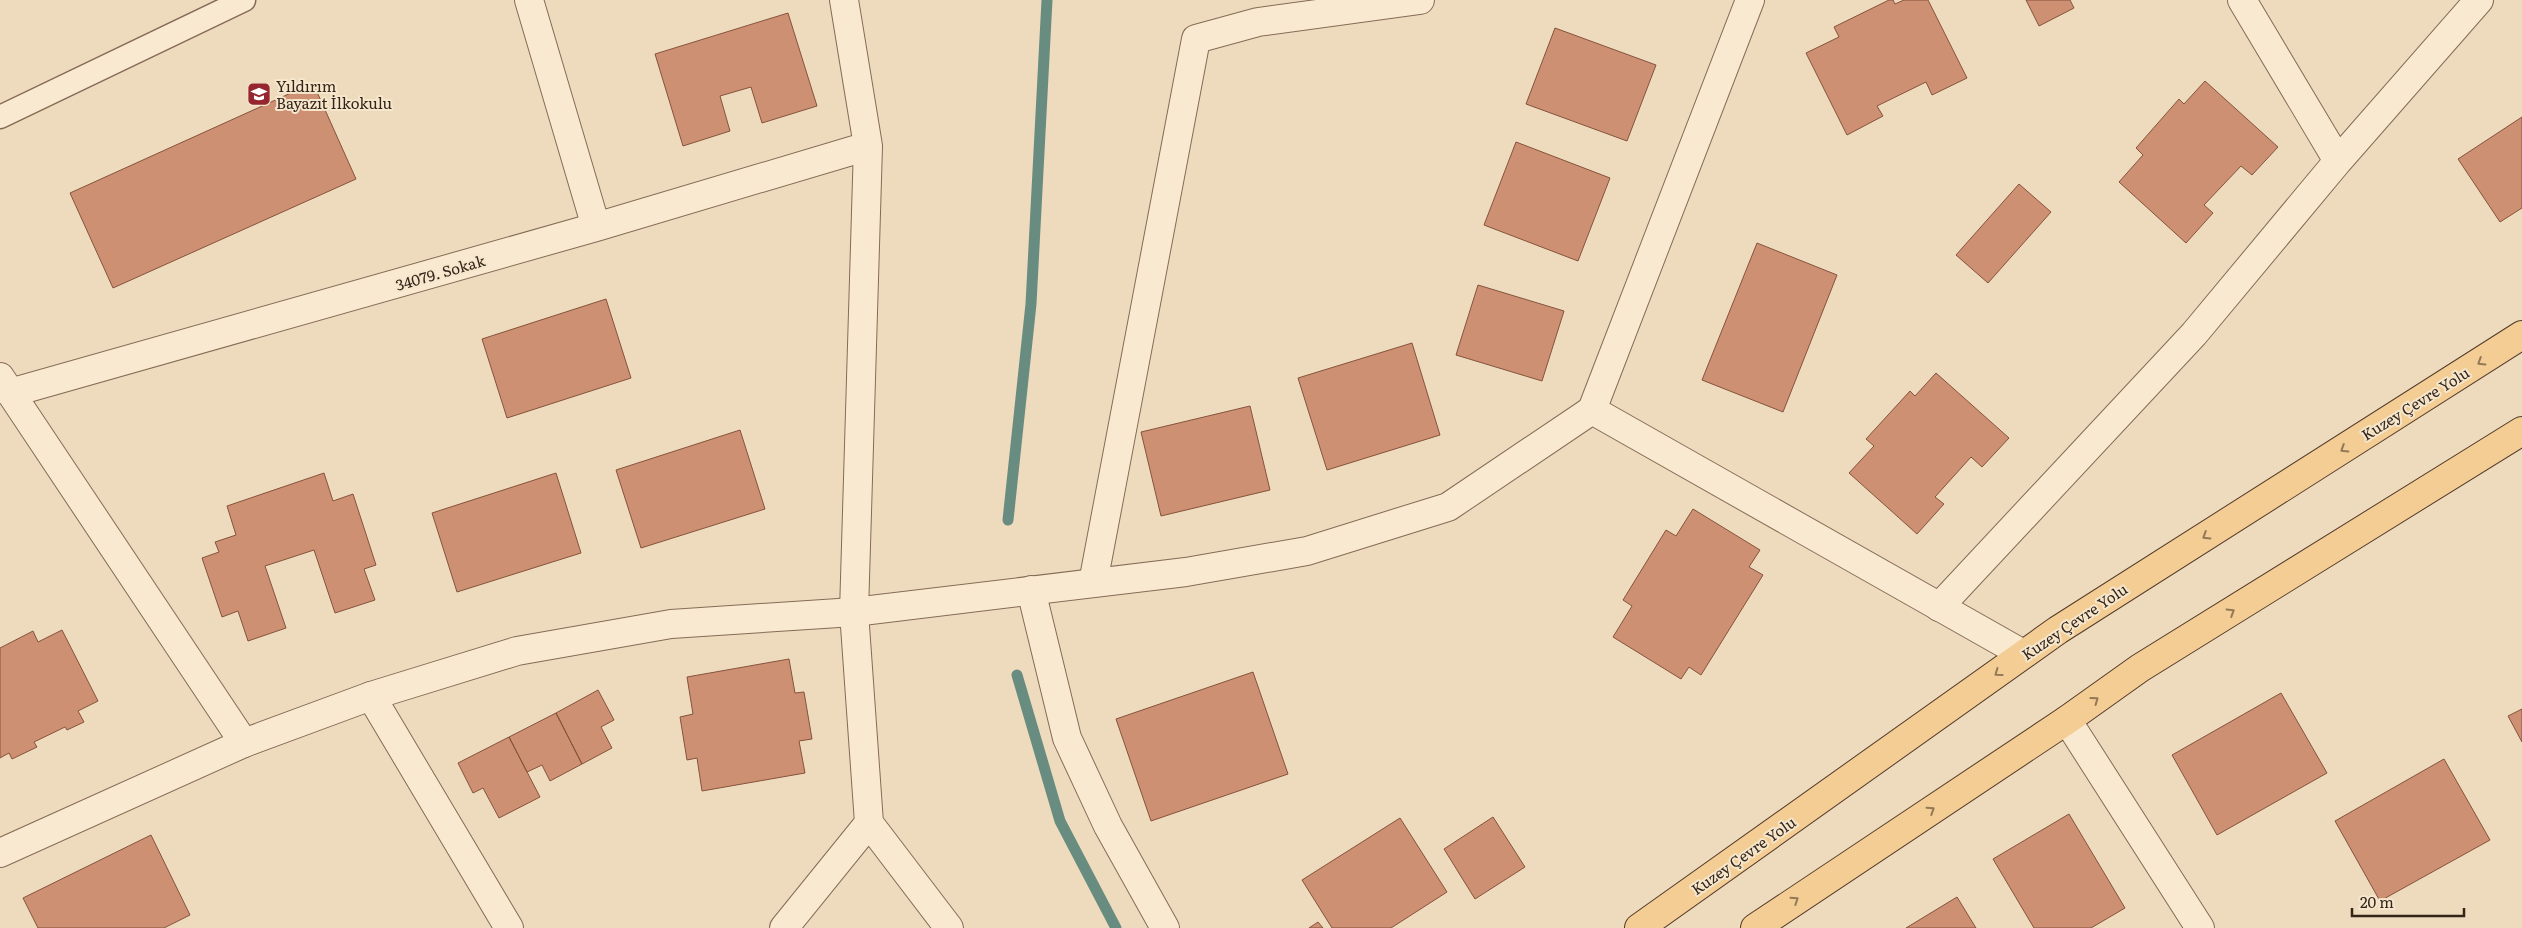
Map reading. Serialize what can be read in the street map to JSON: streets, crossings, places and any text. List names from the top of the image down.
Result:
{
  "streets": {
    "main road": ["Kuzey Çevre Yolu"],
    "street": ["34079. Sokak"]
  },
  "places": {
    "school or university": ["Yıldırım Bayazıt İlkokulu"]
  },
  "scale_bar": "20 m"
}
